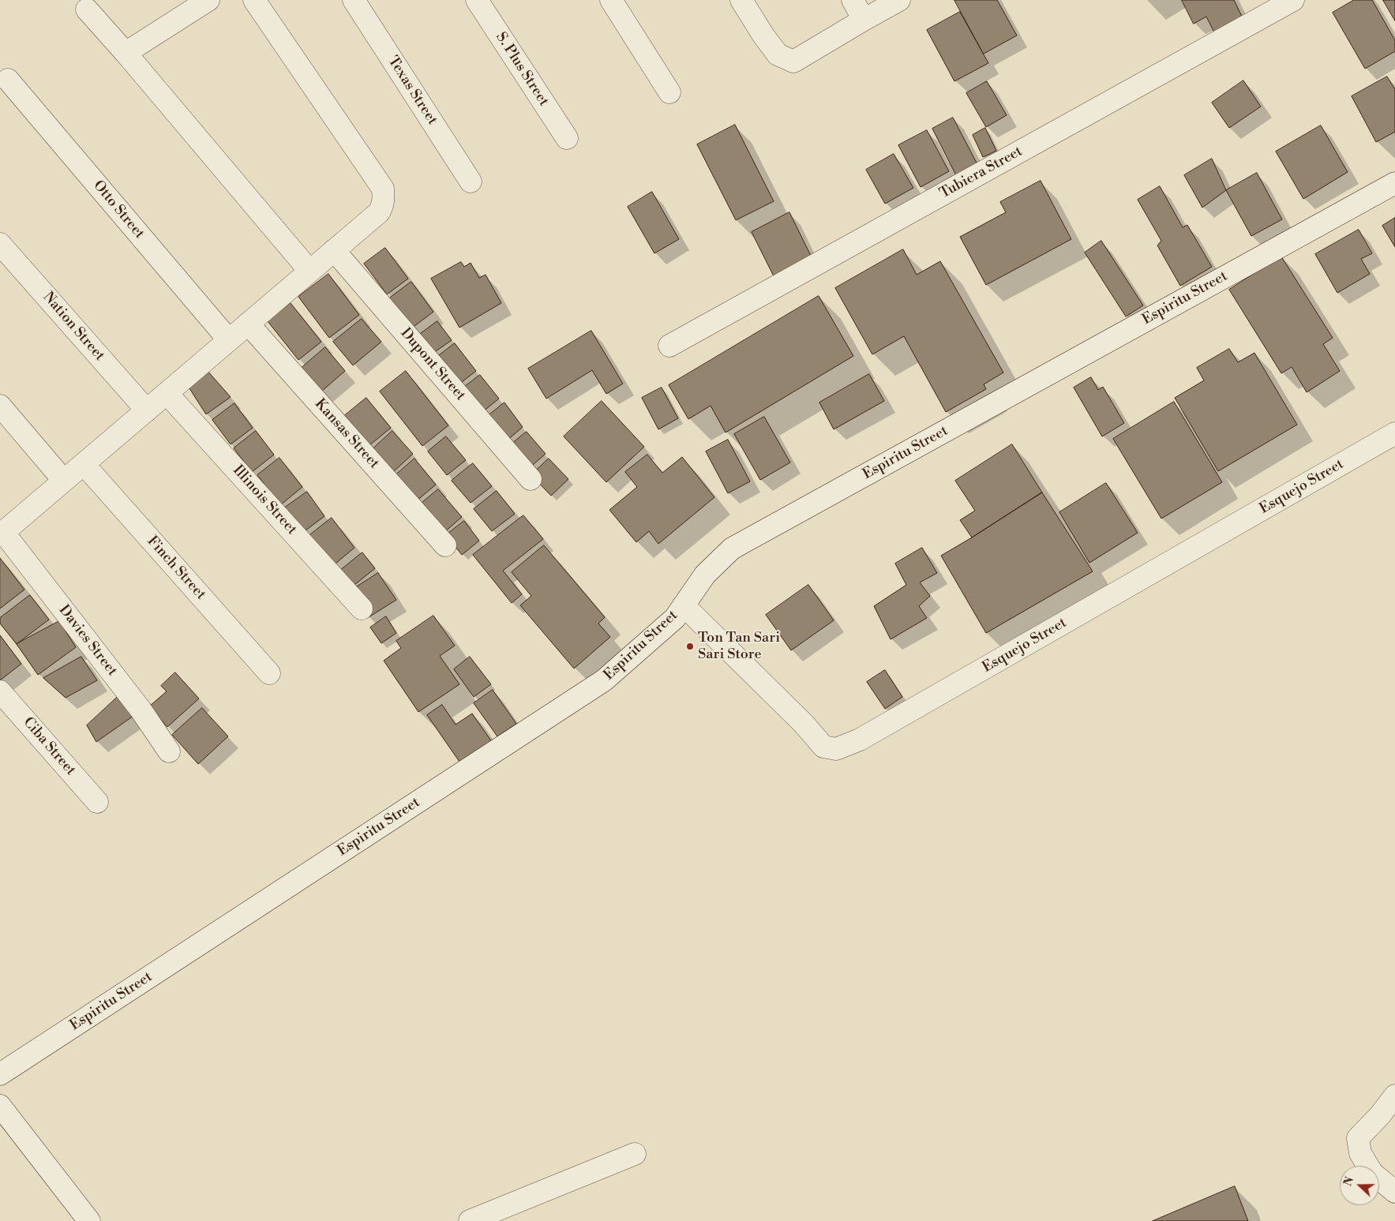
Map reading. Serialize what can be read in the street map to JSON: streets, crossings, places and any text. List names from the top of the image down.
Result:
{
  "streets": {
    "street": [
      "S. Plus Street",
      "Texas Street",
      "Tubiera Street",
      "Otto Street",
      "Espiritu Street",
      "Nation Street",
      "Dupont Street",
      "Kansas Street",
      "Esquejo Street",
      "Illinois Street",
      "Finch Street",
      "Davies Street",
      "Ciba Street"
    ]
  },
  "crossings": [
    ["Espiritu Street", "Esquejo Street"]
  ],
  "places": ["Ton Tan Sari Sari Store"],
  "north": "left"
}
